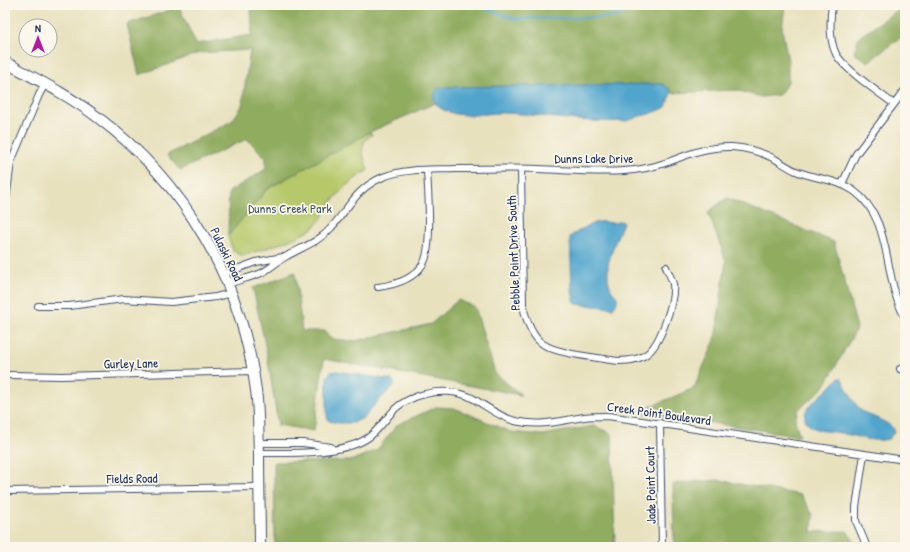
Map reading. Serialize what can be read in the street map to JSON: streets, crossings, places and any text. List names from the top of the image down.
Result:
{
  "streets": {
    "main road": ["Pulaski Road"],
    "street": [
      "Dunns Lake Drive",
      "Pebble Point Drive South",
      "Gurley Lane",
      "Creek Point Boulevard",
      "Fields Road",
      "Jade Point Court"
    ]
  },
  "crossings": [
    ["Dunns Lake Drive", "Pebble Point Drive South"],
    ["Pulaski Road", "Gurley Lane"],
    ["Pulaski Road", "Creek Point Boulevard"],
    ["Pulaski Road", "Fields Road"],
    ["Creek Point Boulevard", "Jade Point Court"]
  ],
  "parks": ["Dunns Creek Park"],
  "north": "top"
}
